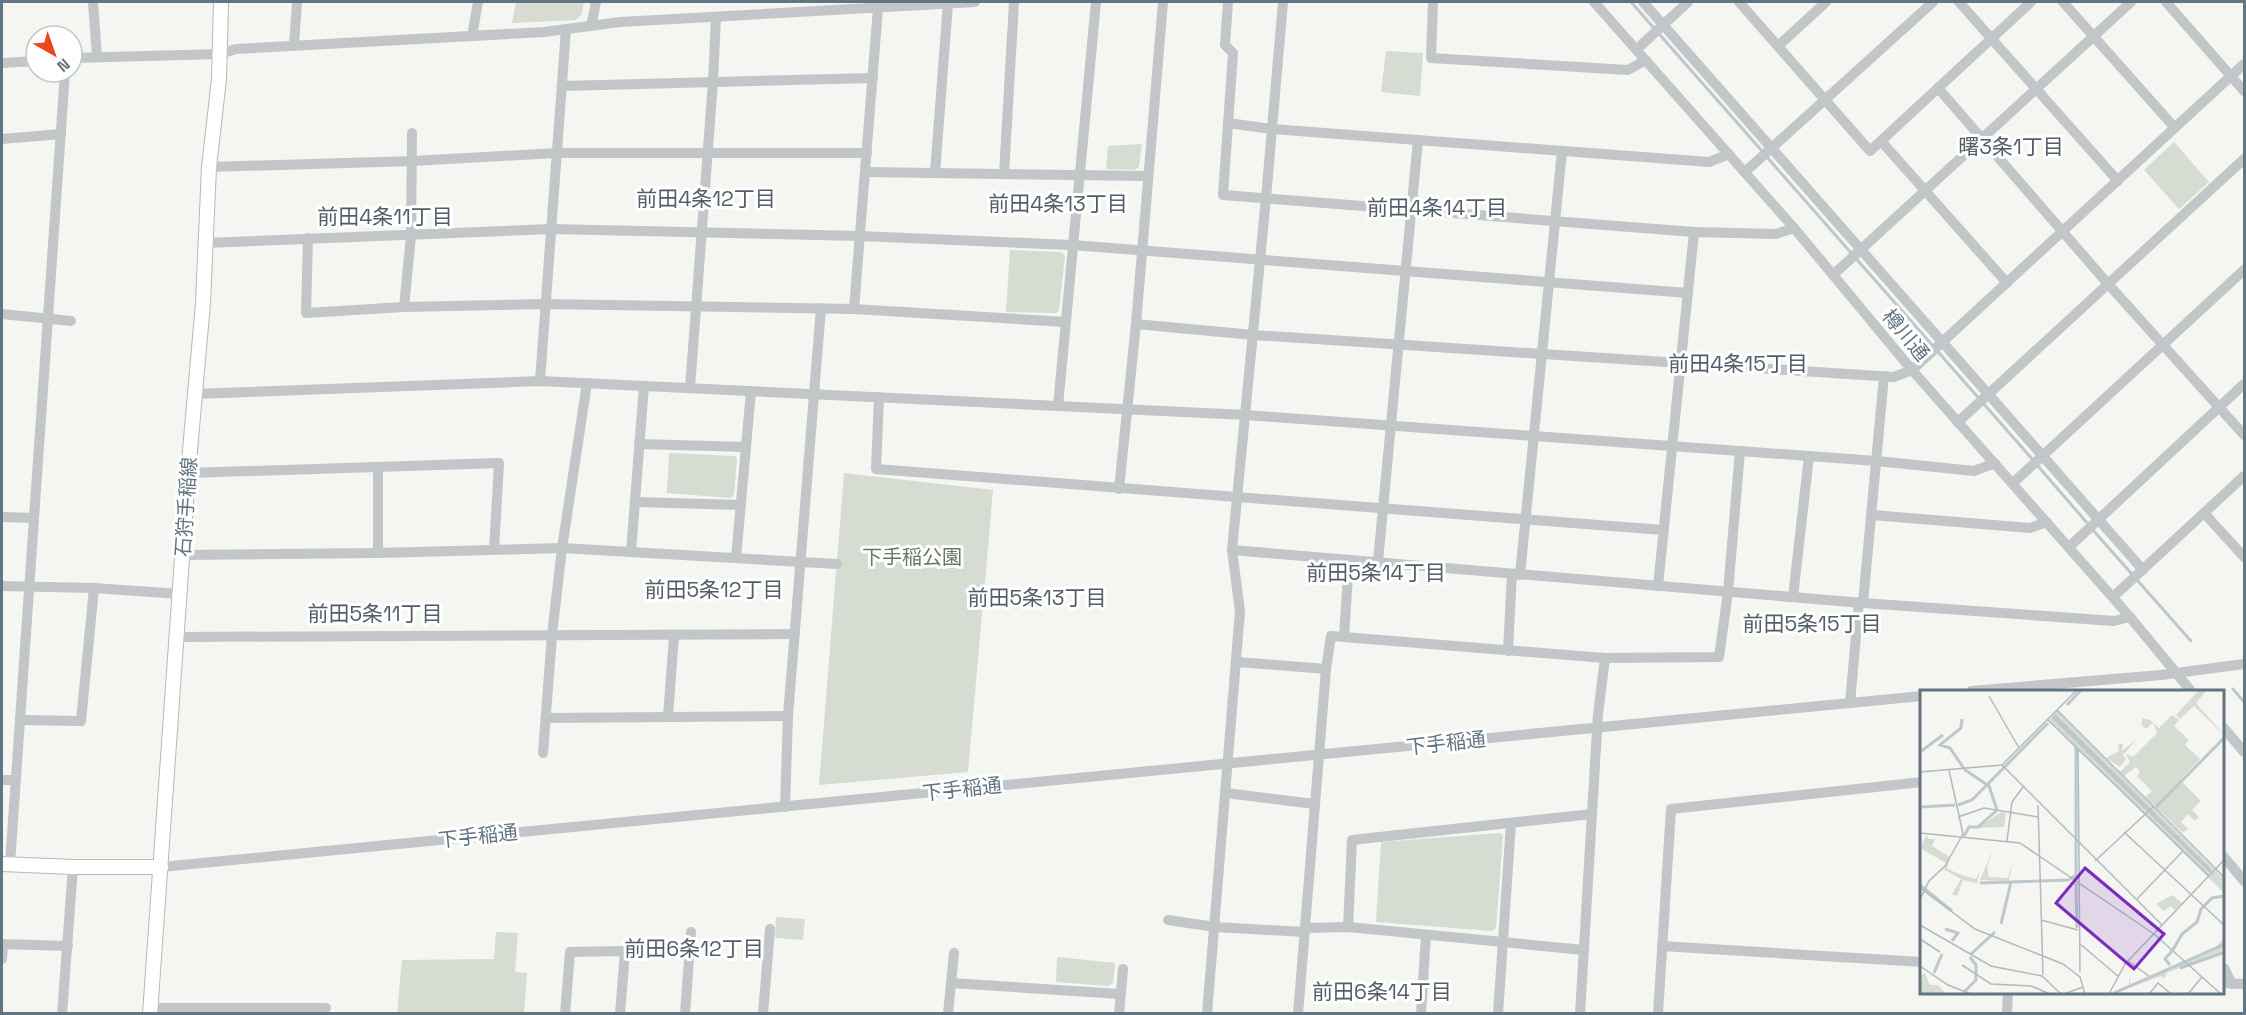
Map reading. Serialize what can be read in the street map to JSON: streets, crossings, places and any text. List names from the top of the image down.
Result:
{
  "streets": {
    "main road": ["石狩手稲線", "下手稲通"],
    "street": ["樽川通"]
  },
  "crossings": [
    ["石狩手稲線", "下手稲通"]
  ],
  "districts": [
    "曙3条1丁目",
    "前田4条12丁目",
    "前田4条13丁目",
    "前田4条14丁目",
    "前田4条11丁目",
    "前田4条15丁目",
    "前田5条14丁目",
    "前田5条12丁目",
    "前田5条13丁目",
    "前田5条11丁目",
    "前田5条15丁目",
    "前田6条12丁目",
    "前田6条14丁目"
  ],
  "parks": ["下手稲公園"],
  "north": "bottom right"
}
